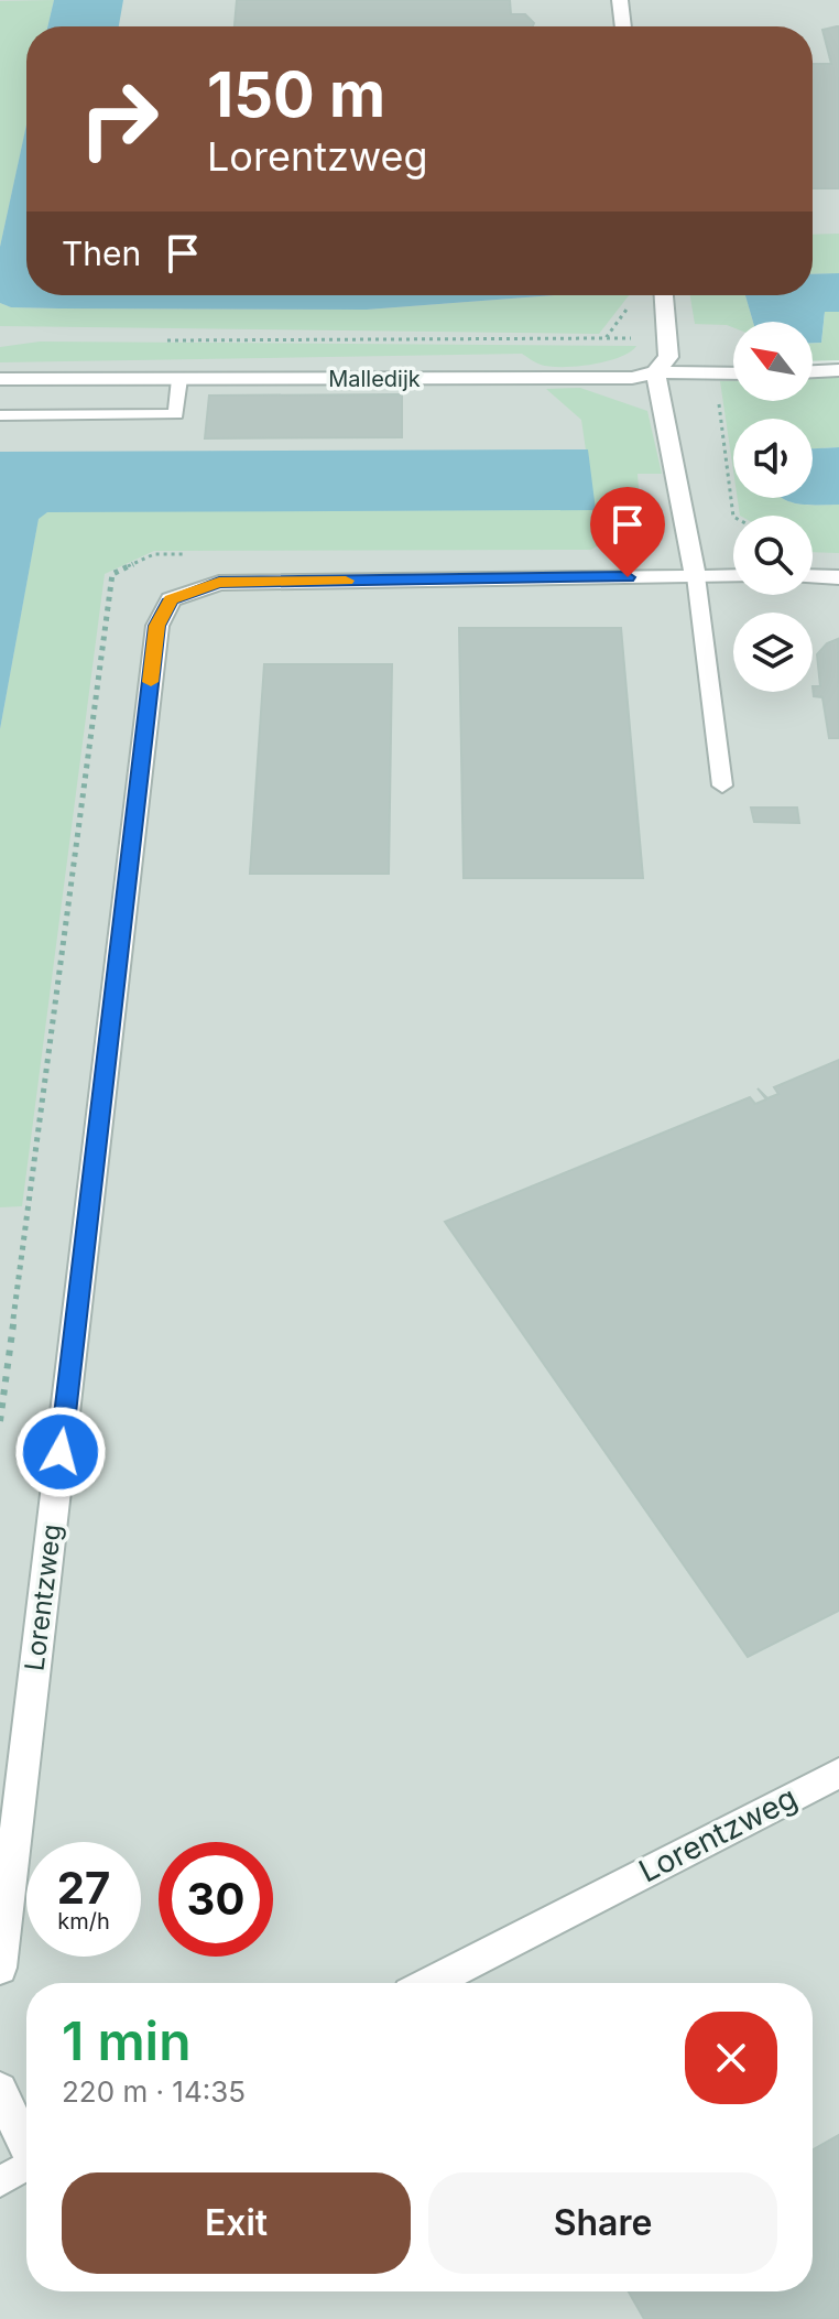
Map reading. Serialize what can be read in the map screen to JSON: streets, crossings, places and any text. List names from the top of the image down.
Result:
{
  "streets": {
    "street": ["Malledijk", "Lorentzweg"]
  },
  "north": "top left",
  "page": {
    "turn": ["150 m", "Lorentzweg"],
    "then": "Then",
    "speed": "27 km/h",
    "limit": "30",
    "heading": ["1 min", "220 m · 14:35"],
    "buttons": ["Exit", "Share"]
  }
}
